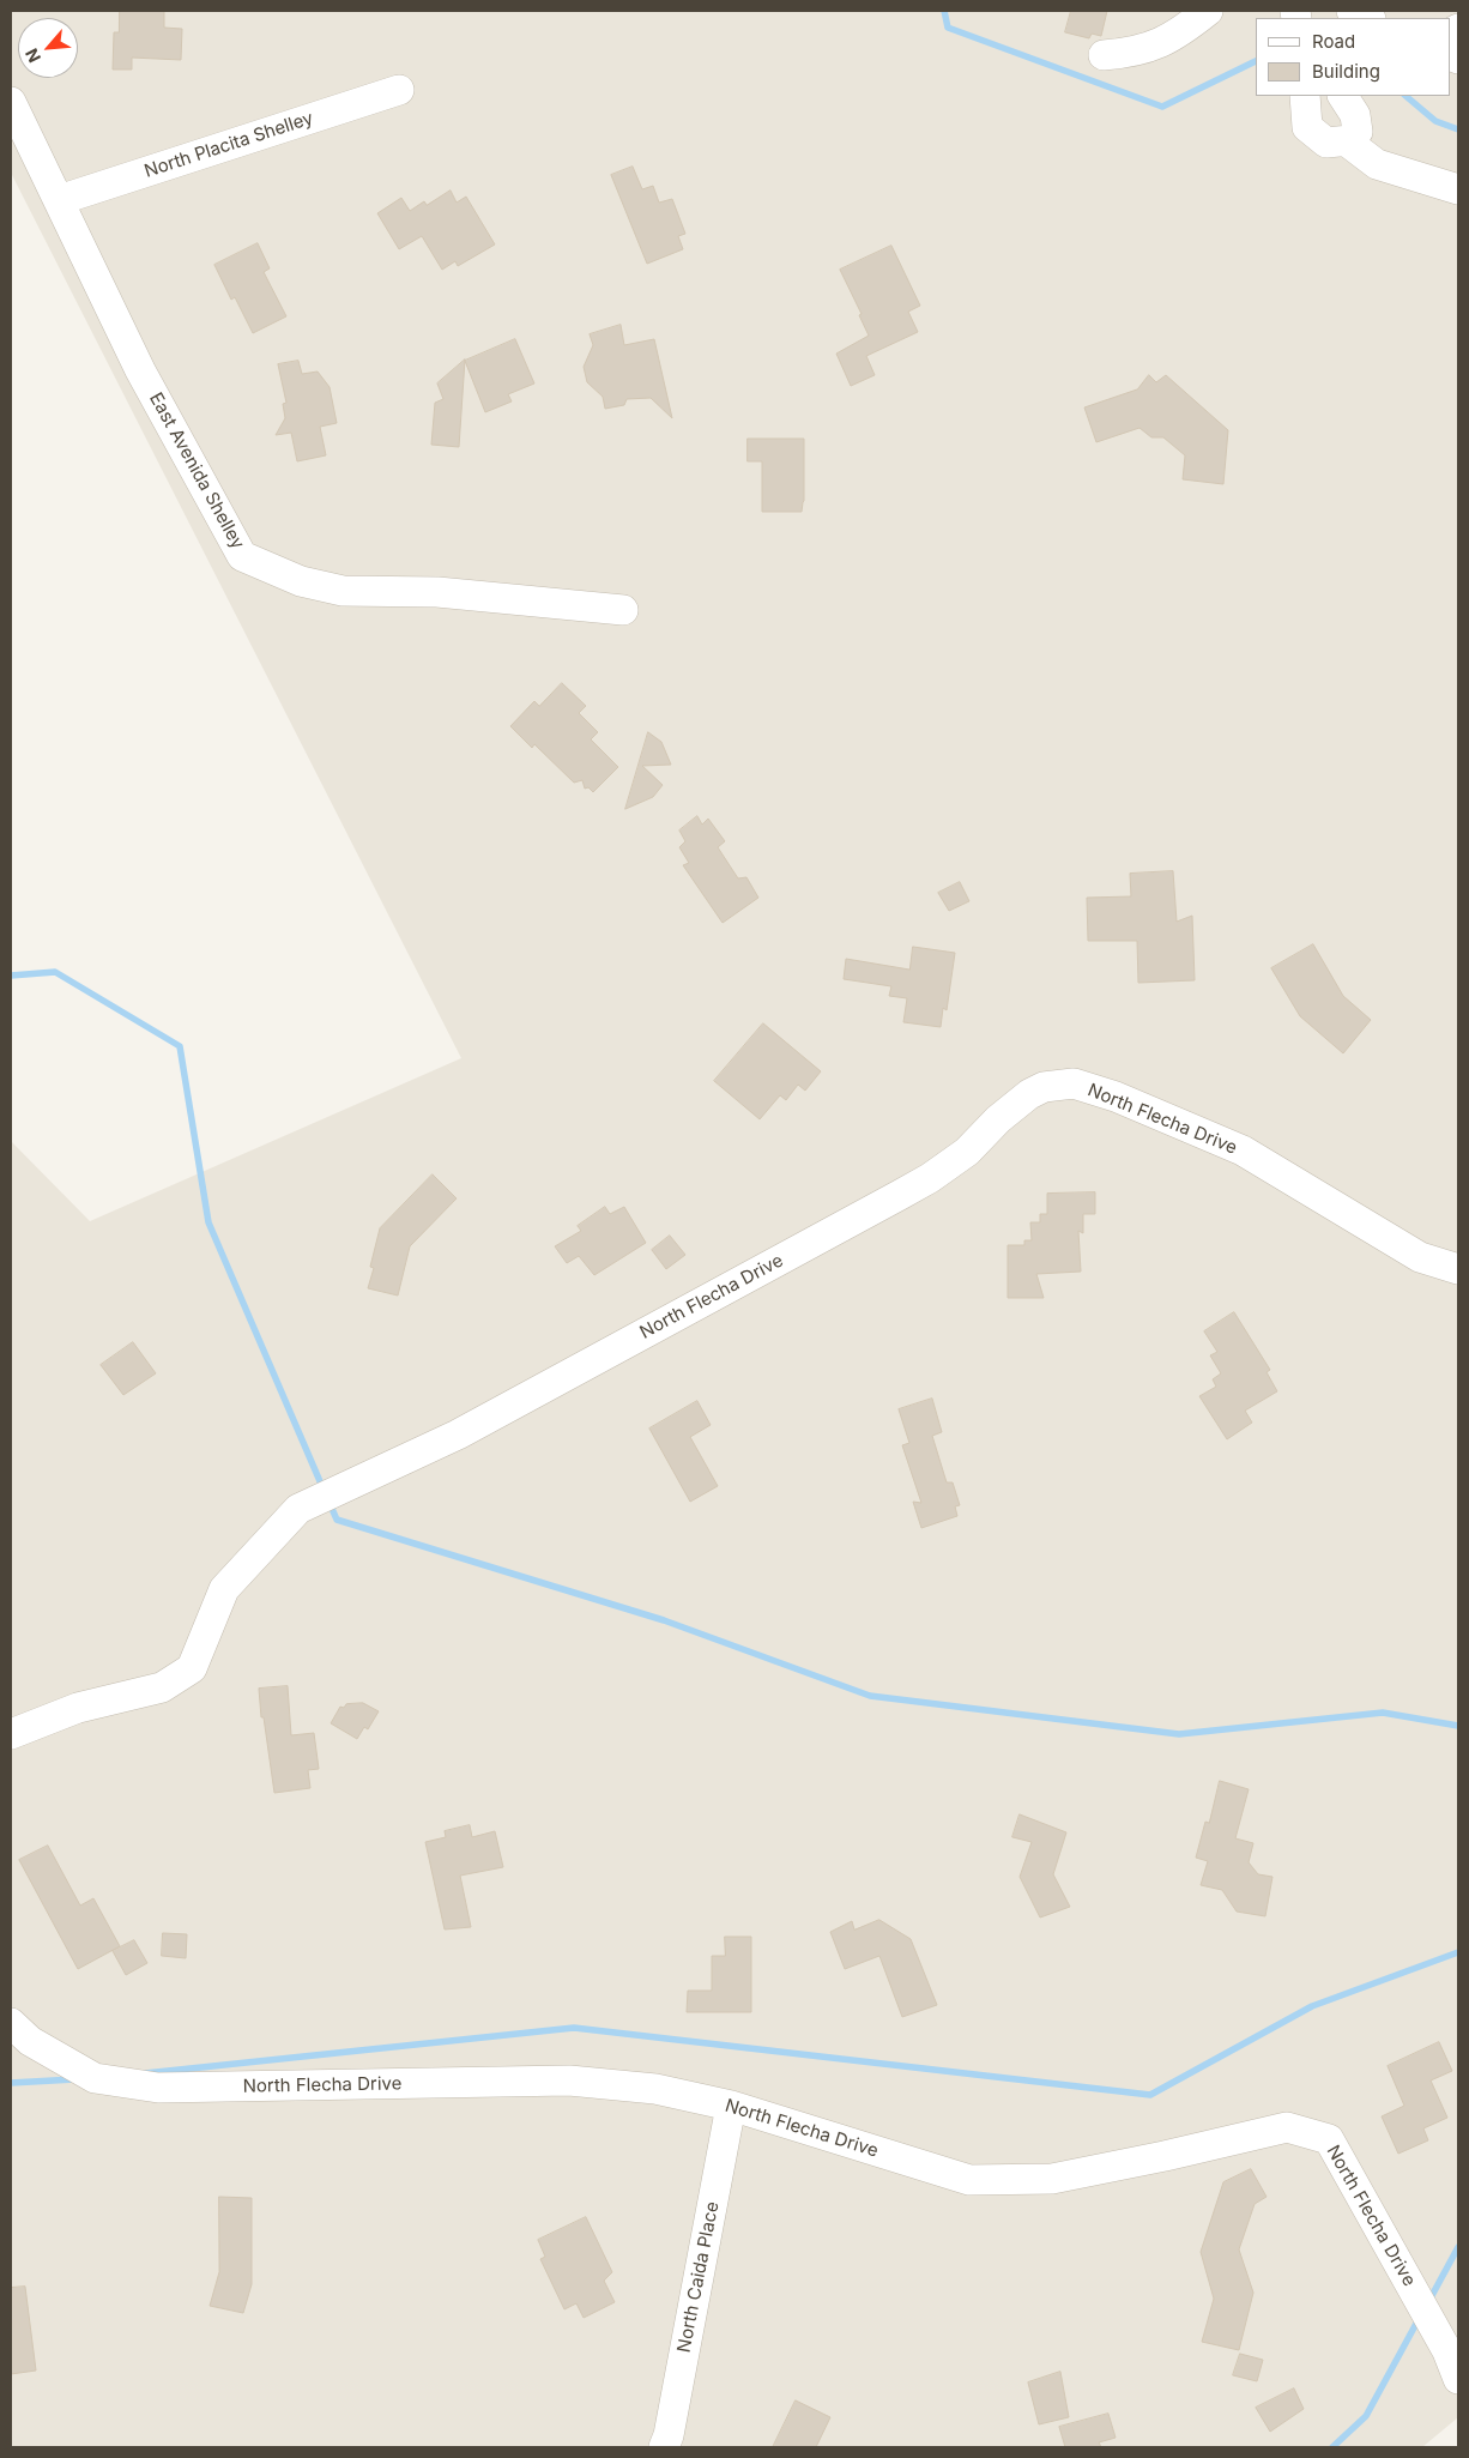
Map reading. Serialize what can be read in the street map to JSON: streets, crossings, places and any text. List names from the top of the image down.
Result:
{
  "streets": {
    "street": [
      "North Placita Shelley",
      "East Avenida Shelley",
      "North Flecha Drive",
      "North Caida Place"
    ]
  },
  "crossings": [
    ["North Placita Shelley", "East Avenida Shelley"],
    ["North Flecha Drive", "North Caida Place"]
  ],
  "legend": ["Road", "Building"],
  "north": "bottom left"
}
